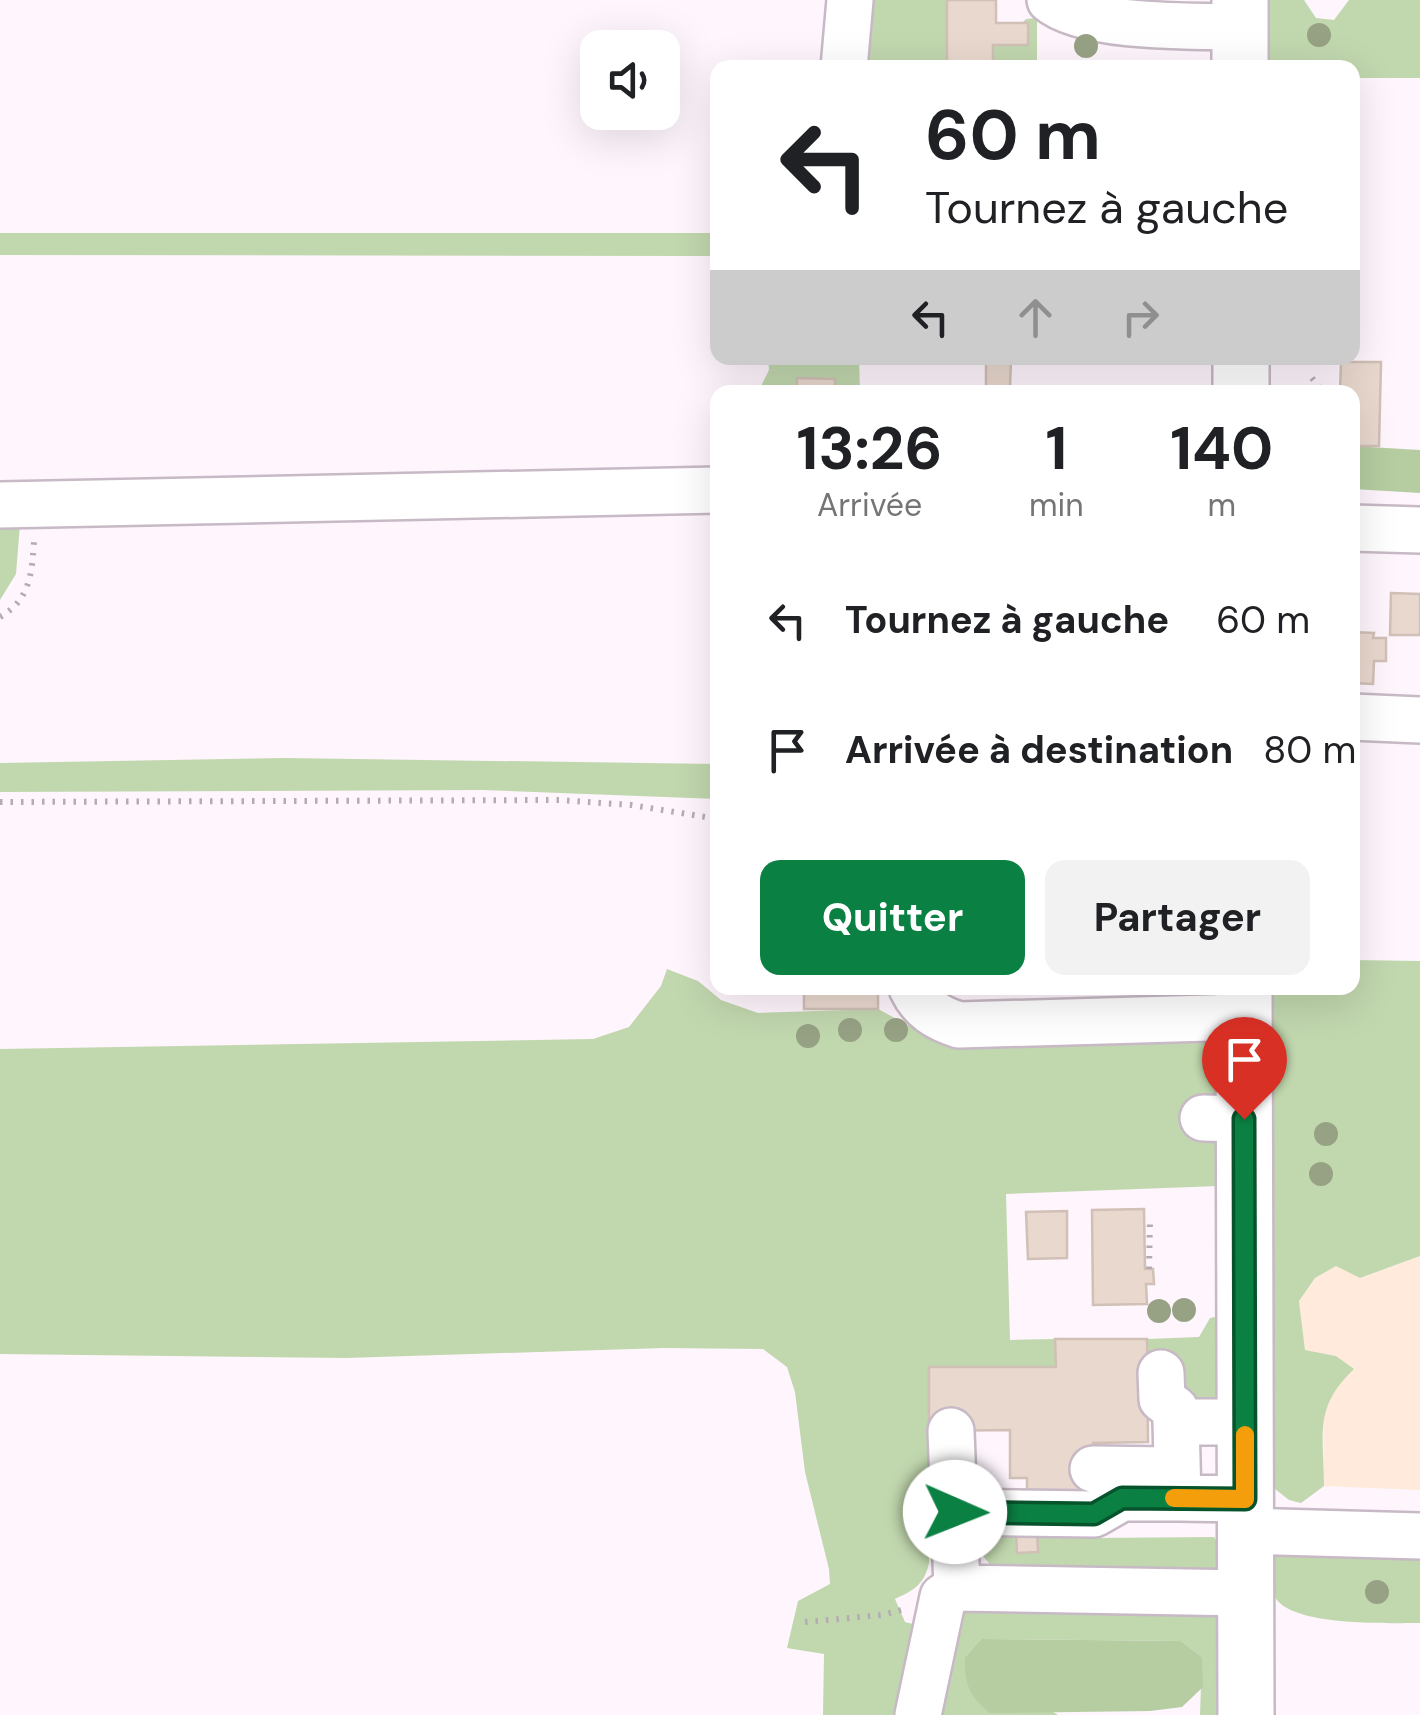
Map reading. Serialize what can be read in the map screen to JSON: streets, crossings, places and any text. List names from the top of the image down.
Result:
{
  "page": {
    "turn": ["60 m", "Tournez à gauche"],
    "eta": [
      "13:26",
      "Arrivée",
      "1",
      "min",
      "140",
      "m"
    ],
    "list": [
      {
        "name": "Tournez à gauche",
        "value": "60 m"
      },
      {
        "name": "Arrivée à destination",
        "value": "80 m"
      }
    ],
    "buttons": ["Quitter", "Partager"]
  }
}
